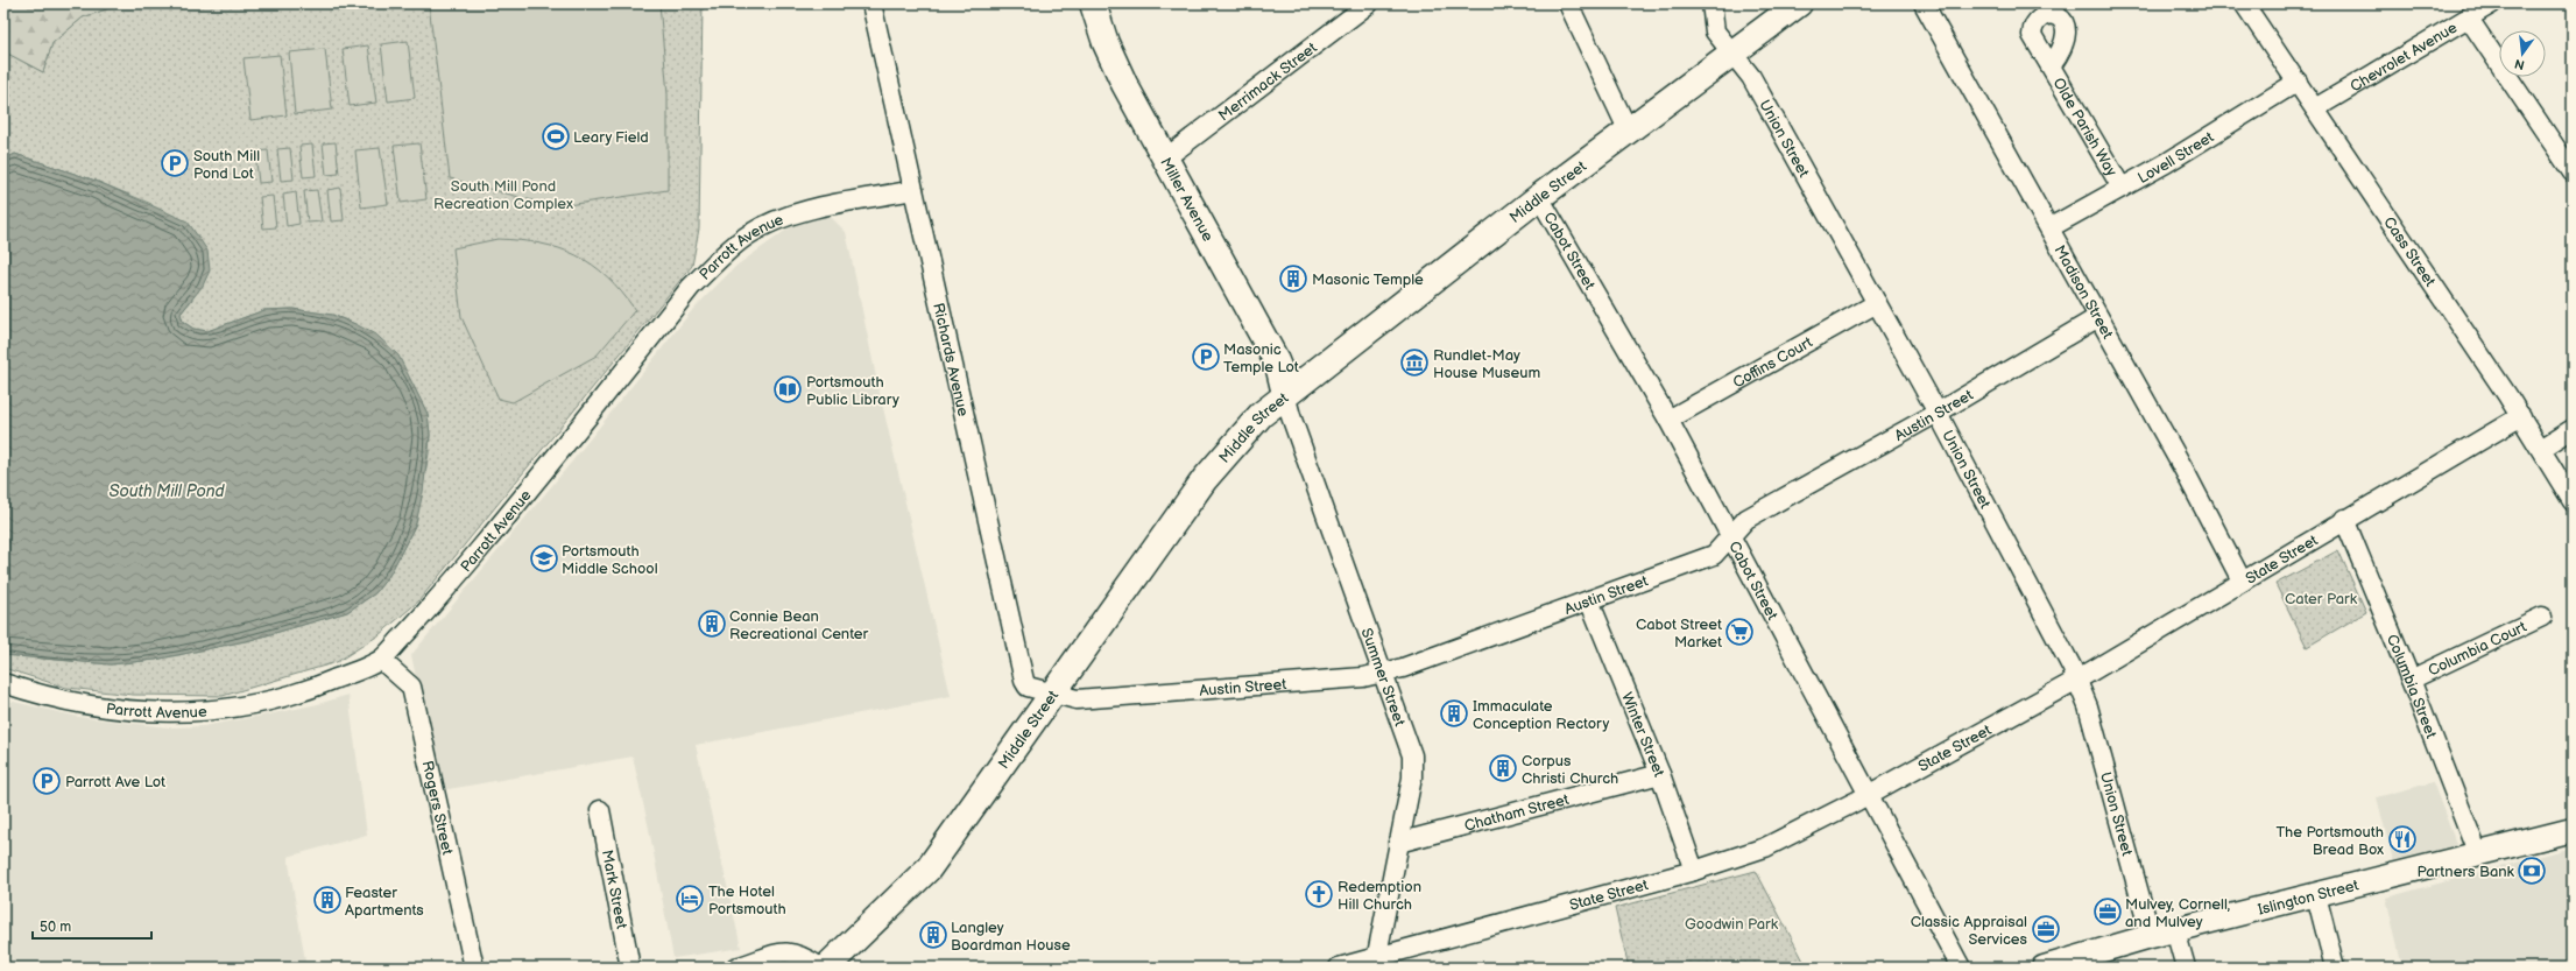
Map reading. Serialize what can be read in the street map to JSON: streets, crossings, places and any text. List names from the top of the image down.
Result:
{
  "streets": {
    "main road": ["Middle Street", "Miller Avenue"],
    "street": [
      "Chevrolet Avenue",
      "Merrimack Street",
      "Olde Parish Way",
      "Union Street",
      "Lovell Street",
      "Parrott Avenue",
      "Cabot Street",
      "Cass Street",
      "Madison Street",
      "Richards Avenue",
      "Coffins Court",
      "Austin Street",
      "State Street",
      "Columbia Court",
      "Summer Street",
      "Columbia Street",
      "Winter Street",
      "Rogers Street",
      "Chatham Street",
      "Mark Street",
      "Islington Street"
    ]
  },
  "crossings": [
    ["Chevrolet Avenue", "Cass Street"],
    ["Merrimack Street", "Miller Avenue"],
    ["Olde Parish Way", "Lovell Street"],
    ["Union Street", "Middle Street"],
    ["Union Street", "Coffins Court"],
    ["Union Street", "Austin Street"],
    ["Union Street", "State Street"],
    ["Union Street", "Islington Street"],
    ["Lovell Street", "Cass Street"],
    ["Lovell Street", "Madison Street"],
    ["Middle Street", "Miller Avenue"],
    ["Middle Street", "Cabot Street"],
    ["Middle Street", "Richards Avenue"],
    ["Middle Street", "Austin Street"],
    ["Middle Street", "Summer Street"],
    ["Miller Avenue", "Summer Street"],
    ["Parrott Avenue", "Richards Avenue"],
    ["Parrott Avenue", "Rogers Street"],
    ["Cabot Street", "Coffins Court"],
    ["Cabot Street", "Austin Street"],
    ["Cabot Street", "State Street"],
    ["Cass Street", "State Street"],
    ["Madison Street", "Austin Street"],
    ["Madison Street", "State Street"],
    ["Richards Avenue", "Austin Street"],
    ["Austin Street", "Summer Street"],
    ["Austin Street", "Winter Street"],
    ["State Street", "Summer Street"],
    ["State Street", "Columbia Street"],
    ["State Street", "Winter Street"],
    ["Columbia Court", "Columbia Street"],
    ["Summer Street", "Chatham Street"],
    ["Columbia Street", "Islington Street"],
    ["Winter Street", "Chatham Street"]
  ],
  "water": ["South Mill Pond"],
  "parks": ["South Mill Pond Recreation Complex", "Cater Park", "Goodwin Park"],
  "places": {
    "sports": ["Leary Field"],
    "parking": ["South Mill Pond Lot", "Masonic Temple Lot", "Parrott Ave Lot"],
    "building": [
      "Masonic Temple",
      "Connie Bean Recreational Center",
      "Immaculate Conception Rectory",
      "Corpus Christi Church",
      "Feaster Apartments",
      "Langley Boardman House"
    ],
    "museum": ["Rundlet-May House Museum"],
    "library": ["Portsmouth Public Library"],
    "school or university": ["Portsmouth Middle School"],
    "supermarket": ["Cabot Street Market"],
    "restaurant": ["The Portsmouth Bread Box"],
    "bank": ["Partners Bank"],
    "church": ["Redemption Hill Church"],
    "hotel": ["The Hotel Portsmouth"],
    "office": ["Mulvey, Cornell, and Mulvey", "Classic Appraisal Services"]
  },
  "scale_bar": "50 m",
  "north": "bottom"
}
